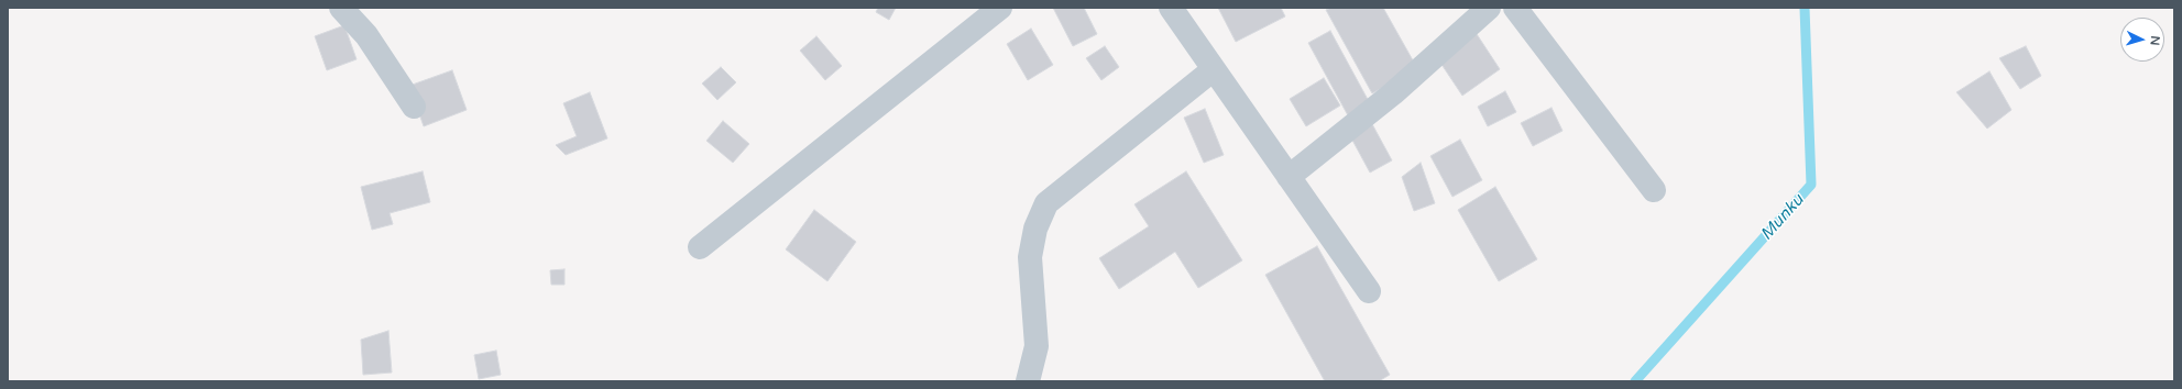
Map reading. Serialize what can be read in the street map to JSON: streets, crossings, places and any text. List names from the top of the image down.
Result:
{
  "water": ["Munku"],
  "north": "right"
}
